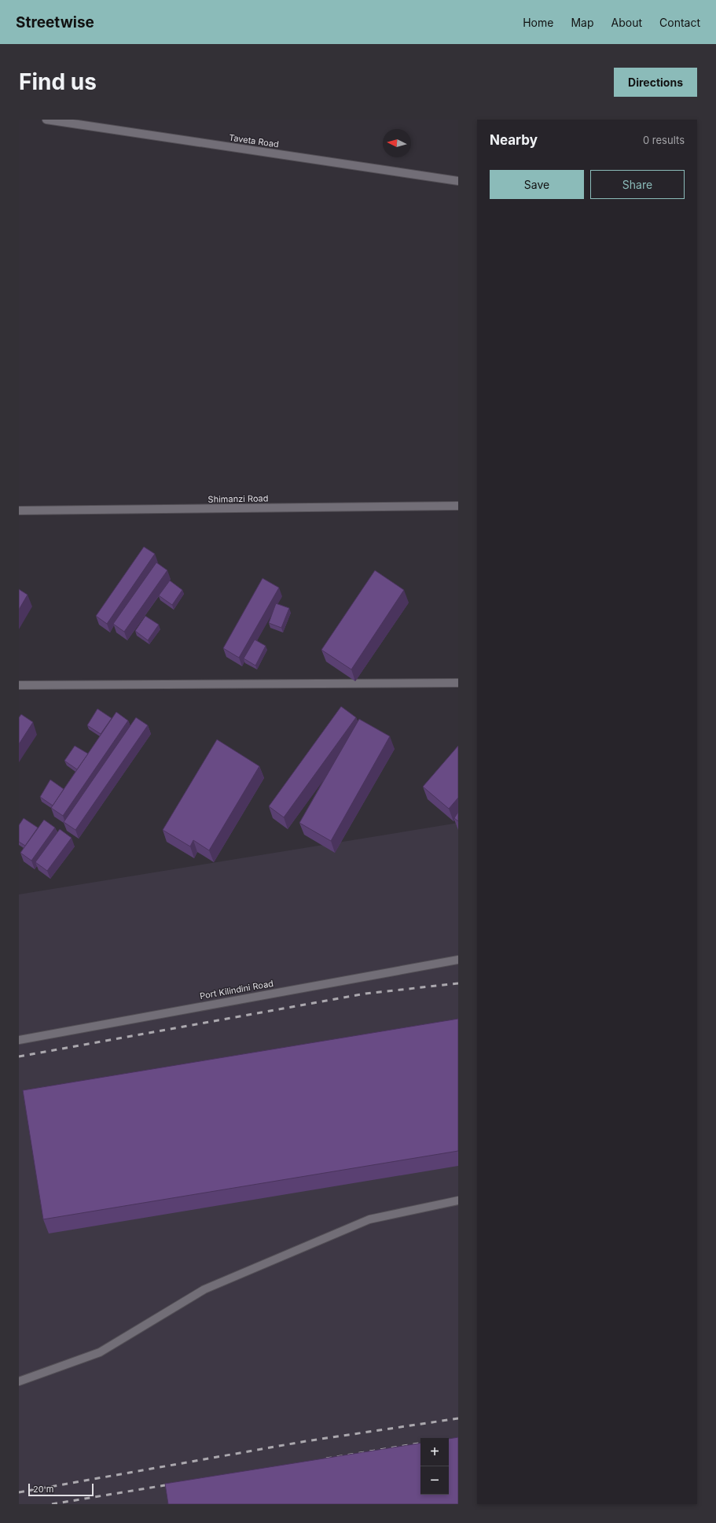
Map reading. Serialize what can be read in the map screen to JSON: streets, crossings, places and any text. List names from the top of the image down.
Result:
{
  "streets": {
    "street": ["Taveta Road", "Shimanzi Road", "Port Kilindini Road"]
  },
  "scale_bar": "20 m",
  "north": "left",
  "page": {
    "header": "Streetwise",
    "nav": [
      "Home",
      "Map",
      "About",
      "Contact"
    ],
    "buttons": [
      "Directions",
      ["Save", "Share"]
    ],
    "title": "Find us",
    "heading": ["Nearby", "0 results"],
    "map_buttons": ["+", "−"],
    "scale": "20 m"
  }
}
